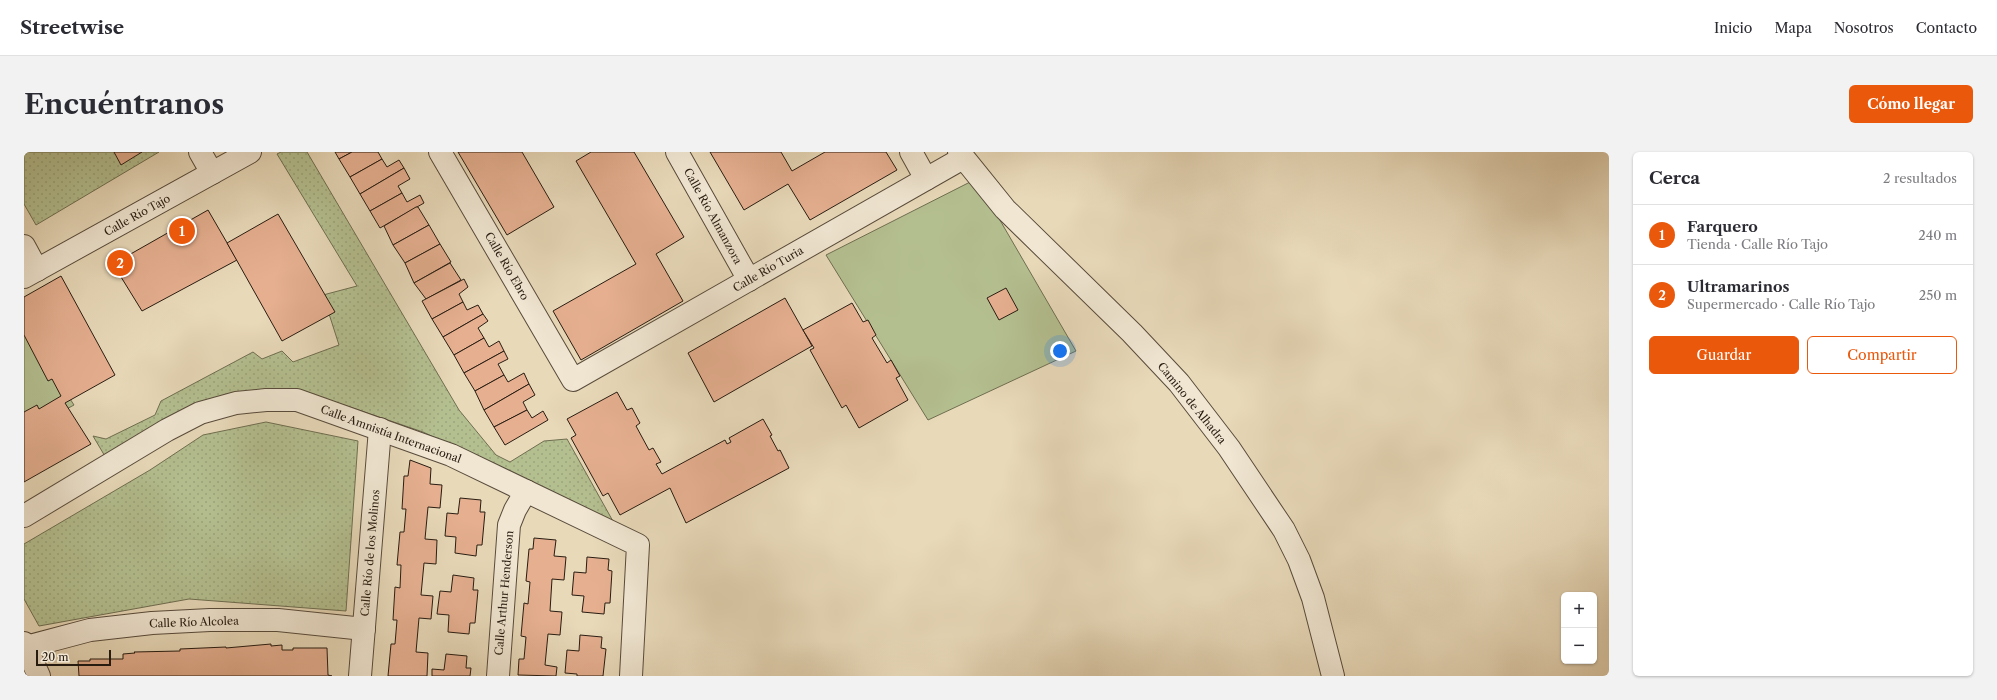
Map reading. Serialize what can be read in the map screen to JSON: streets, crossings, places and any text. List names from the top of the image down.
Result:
{
  "streets": {
    "street": [
      "Calle Río Tajo",
      "Calle Río Almanzora",
      "Calle Río Ebro",
      "Calle Río Turia",
      "Camino de Alhadra",
      "Calle Amnistía Internacional",
      "Calle Río de los Molinos",
      "Calle Arthur Henderson",
      "Calle Río Alcolea"
    ]
  },
  "crossings": [
    ["Calle Río Almanzora", "Calle Río Turia"],
    ["Calle Río Ebro", "Calle Río Turia"],
    ["Calle Río Turia", "Camino de Alhadra"],
    ["Calle Amnistía Internacional", "Calle Río de los Molinos"],
    ["Calle Amnistía Internacional", "Calle Arthur Henderson"],
    ["Calle Río de los Molinos", "Calle Río Alcolea"]
  ],
  "scale_bar": "20 m",
  "page": {
    "header": "Streetwise",
    "nav": [
      "Inicio",
      "Mapa",
      "Nosotros",
      "Contacto"
    ],
    "buttons": [
      "Cómo llegar",
      ["Guardar", "Compartir"]
    ],
    "title": "Encuéntranos",
    "heading": ["Cerca", "2 resultados"],
    "list": [
      {
        "mark": "1",
        "name": "Farquero",
        "note": "Tienda · Calle Río Tajo",
        "value": "240 m"
      },
      {
        "mark": "2",
        "name": "Ultramarinos",
        "note": "Supermercado · Calle Río Tajo",
        "value": "250 m"
      }
    ],
    "pins": ["1", "2"],
    "map_buttons": ["+", "−"],
    "scale": "20 m"
  }
}
